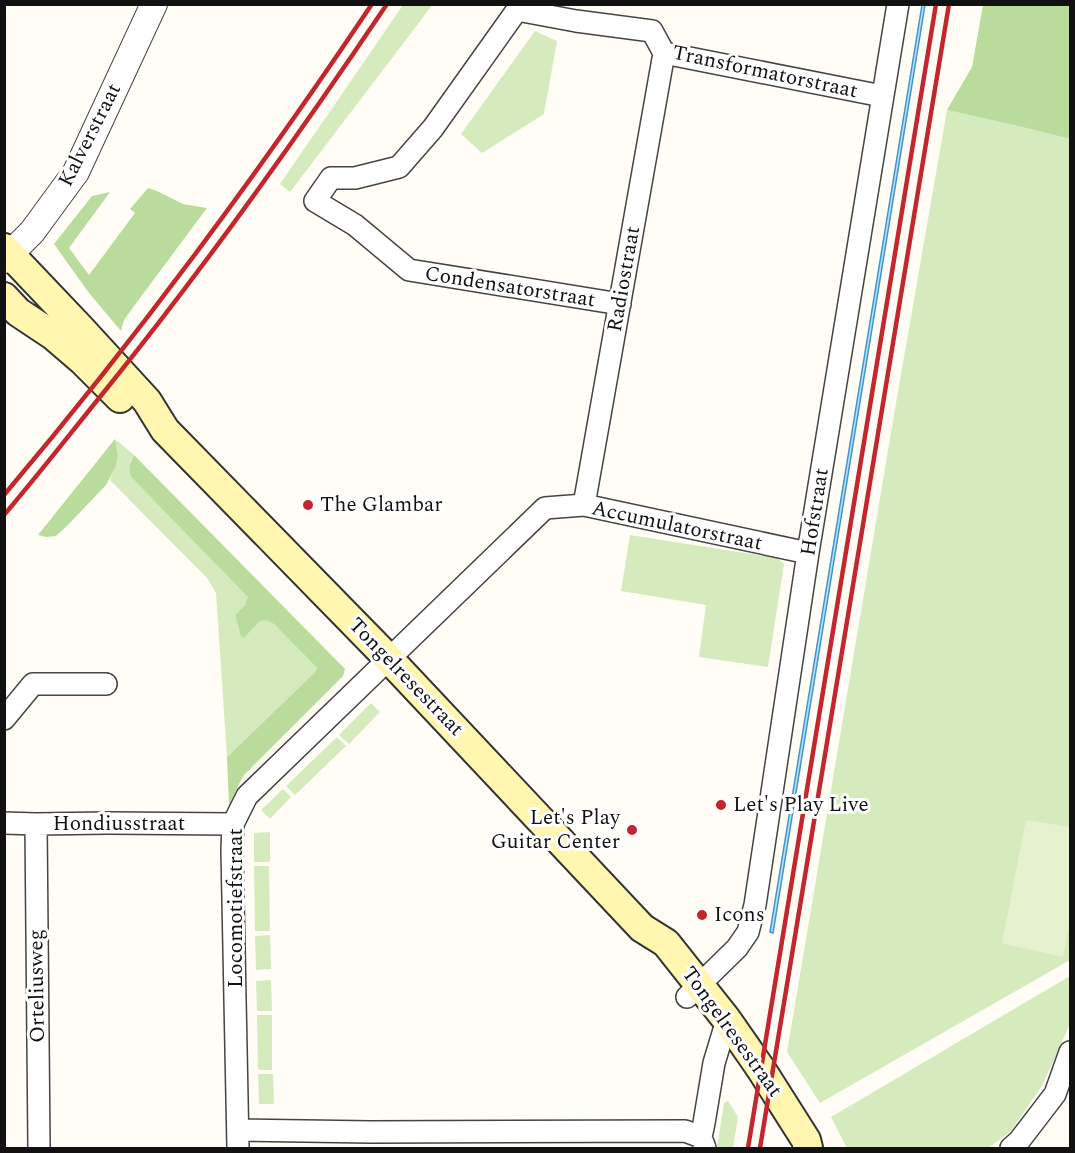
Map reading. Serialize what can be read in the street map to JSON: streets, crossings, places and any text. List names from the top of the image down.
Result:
{
  "streets": {
    "main road": ["Tongelresestraat"],
    "street": [
      "Transformatorstraat",
      "Kalverstraat",
      "Radiostraat",
      "Condensatorstraat",
      "Hofstraat",
      "Accumulatorstraat",
      "Hondiusstraat",
      "Locomotiefstraat",
      "Orteliusweg"
    ]
  },
  "crossings": [
    ["Transformatorstraat", "Radiostraat"],
    ["Transformatorstraat", "Condensatorstraat"],
    ["Transformatorstraat", "Hofstraat"],
    ["Kalverstraat", "Tongelresestraat"],
    ["Radiostraat", "Condensatorstraat"],
    ["Radiostraat", "Accumulatorstraat"],
    ["Hofstraat", "Accumulatorstraat"],
    ["Hofstraat", "Tongelresestraat"],
    ["Accumulatorstraat", "Tongelresestraat"],
    ["Accumulatorstraat", "Locomotiefstraat"],
    ["Tongelresestraat", "Locomotiefstraat"],
    ["Hondiusstraat", "Locomotiefstraat"],
    ["Hondiusstraat", "Orteliusweg"]
  ],
  "places": [
    "The Glambar",
    "Let's Play Live",
    "Let's Play Guitar Center",
    "Icons"
  ]
}
